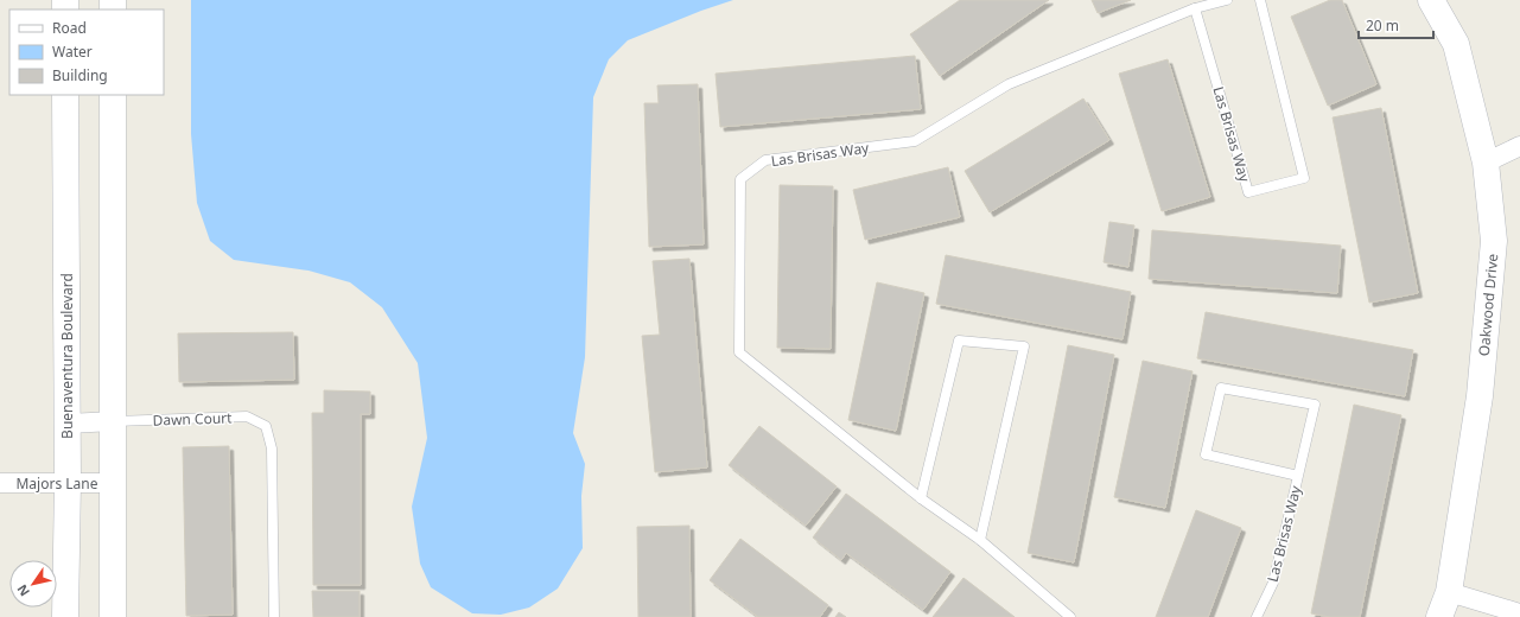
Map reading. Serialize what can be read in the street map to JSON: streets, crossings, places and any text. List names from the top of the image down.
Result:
{
  "streets": {
    "main road": ["Oakwood Drive", "Buenaventura Boulevard"],
    "street": ["Dawn Court", "Majors Lane"],
    "lane": ["Las Brisas Way"]
  },
  "crossings": [
    ["Buenaventura Boulevard", "Dawn Court"],
    ["Buenaventura Boulevard", "Majors Lane"]
  ],
  "legend": ["Road", "Water", "Building"],
  "scale_bar": "20 m",
  "north": "bottom left"
}
